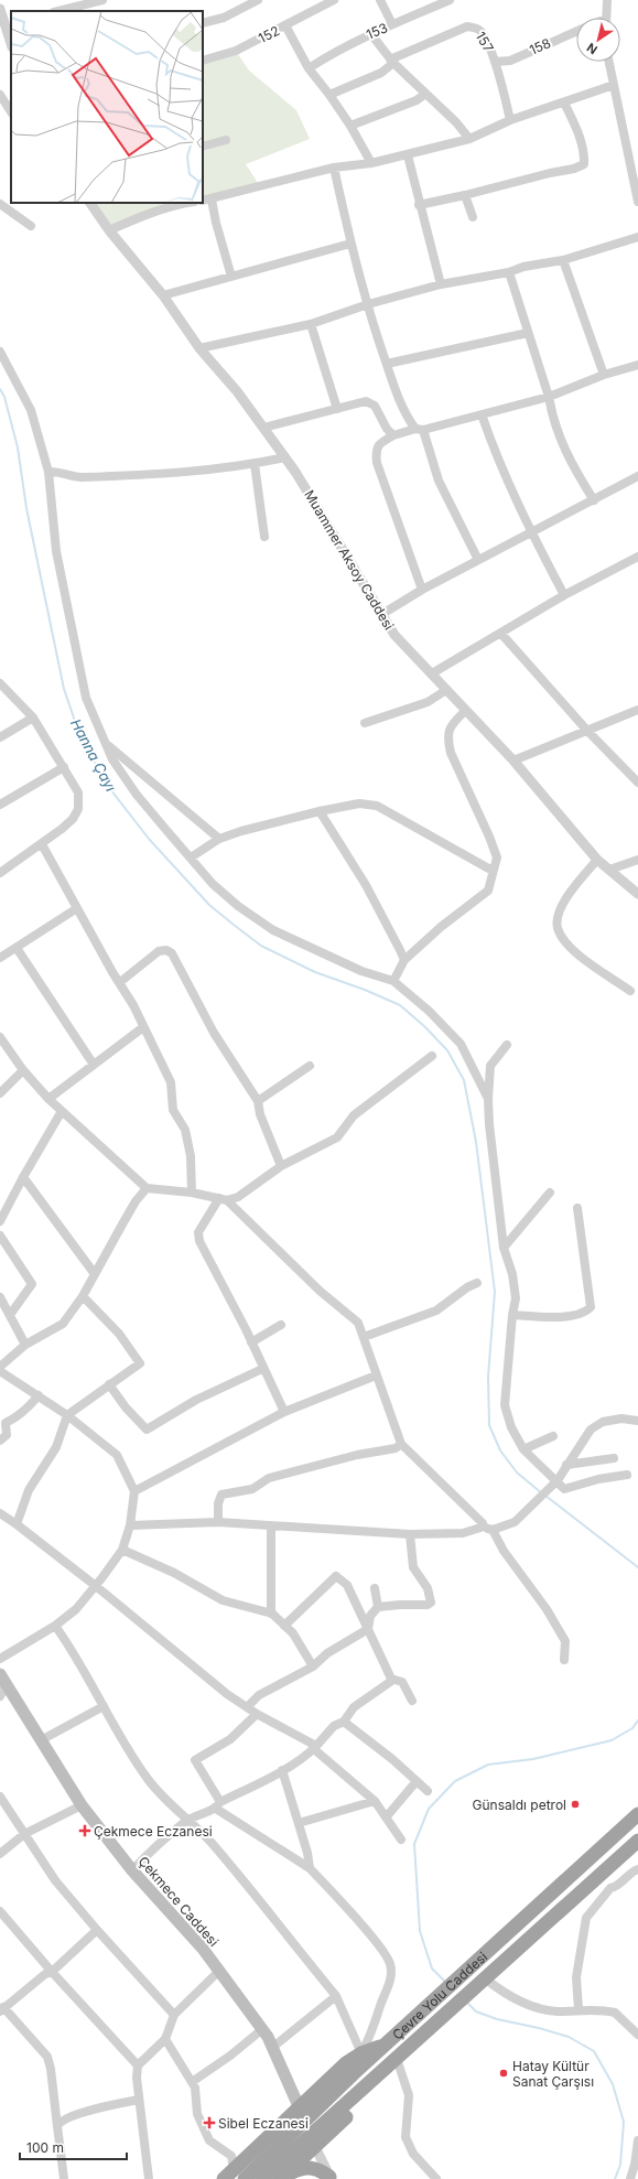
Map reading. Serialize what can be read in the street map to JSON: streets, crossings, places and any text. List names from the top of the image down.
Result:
{
  "streets": {
    "highway": ["Çevre Yolu Caddesi"],
    "main road": ["Çekmece Caddesi"],
    "street": [
      "153",
      "152",
      "157",
      "158",
      "Muammer Aksoy Caddesi"
    ]
  },
  "crossings": [
    ["157", "158"]
  ],
  "water": ["Hanna Çayı"],
  "places": {
    "other": ["Günsaldı petrol", "Hatay Kültür Sanat Çarşısı"],
    "health": ["Çekmece Eczanesi", "Sibel Eczanesi"]
  },
  "scale_bar": "100 m",
  "north": "bottom left"
}
